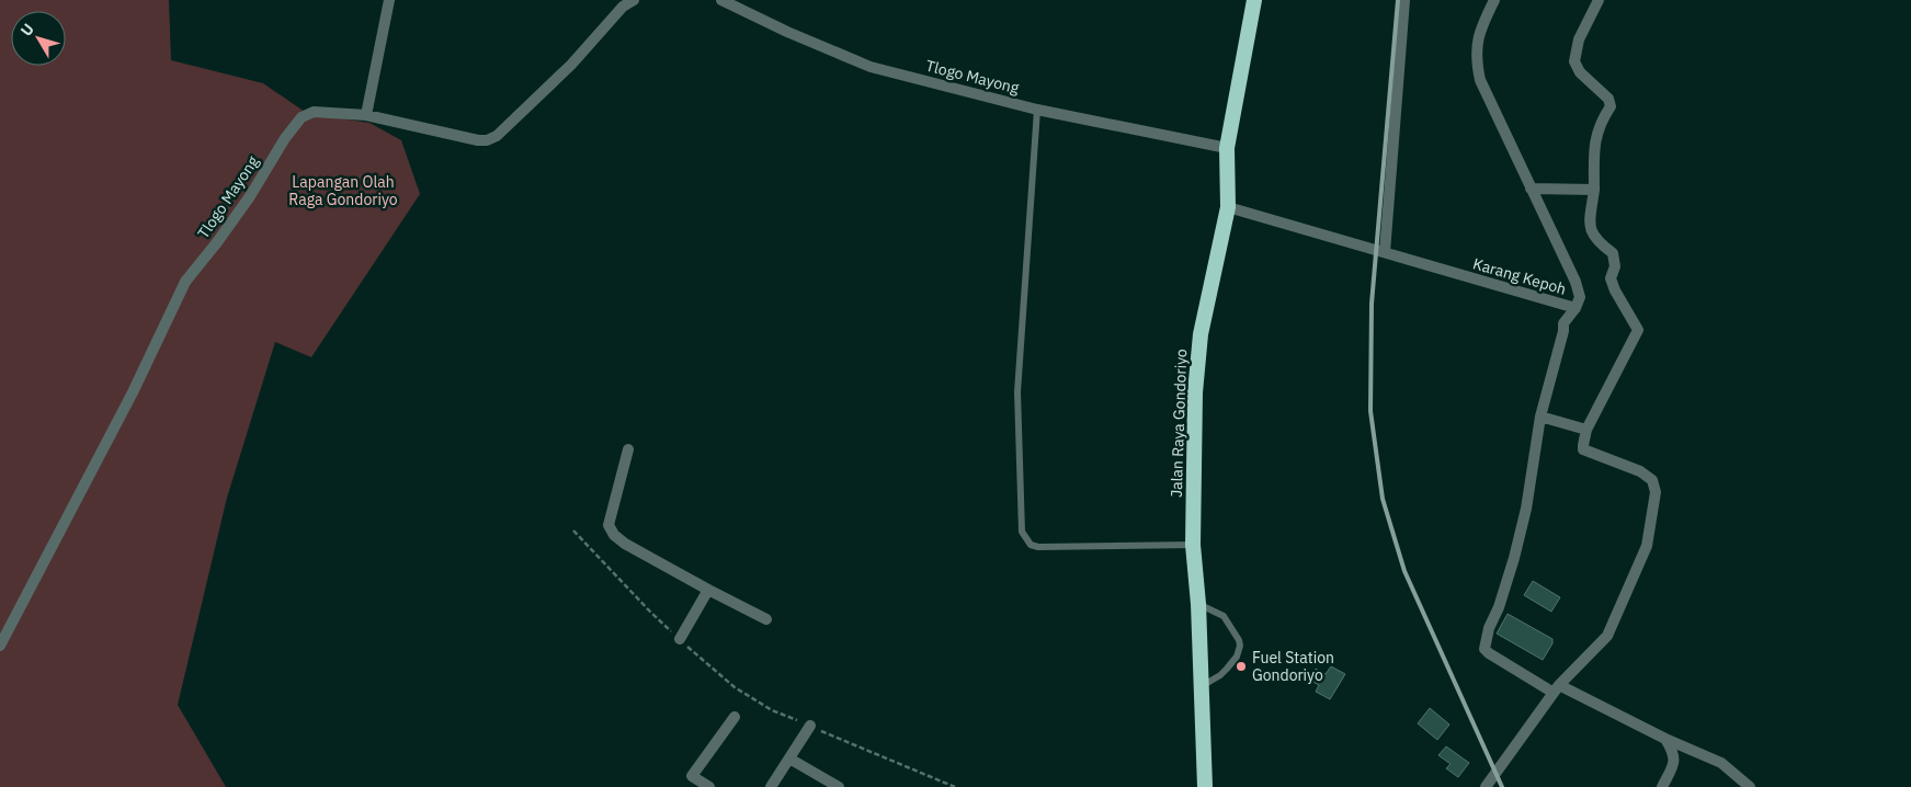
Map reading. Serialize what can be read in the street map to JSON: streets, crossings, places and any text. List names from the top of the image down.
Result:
{
  "streets": {
    "highway": ["Jalan Raya Gondoriyo"],
    "street": ["Tlogo Mayong", "Karang Kepoh"]
  },
  "crossings": [
    ["Tlogo Mayong", "Jalan Raya Gondoriyo"],
    ["Karang Kepoh", "Jalan Raya Gondoriyo"]
  ],
  "parks": ["Lapangan Olah Raga Gondoriyo"],
  "places": ["Fuel Station Gondoriyo"],
  "north": "top left"
}
